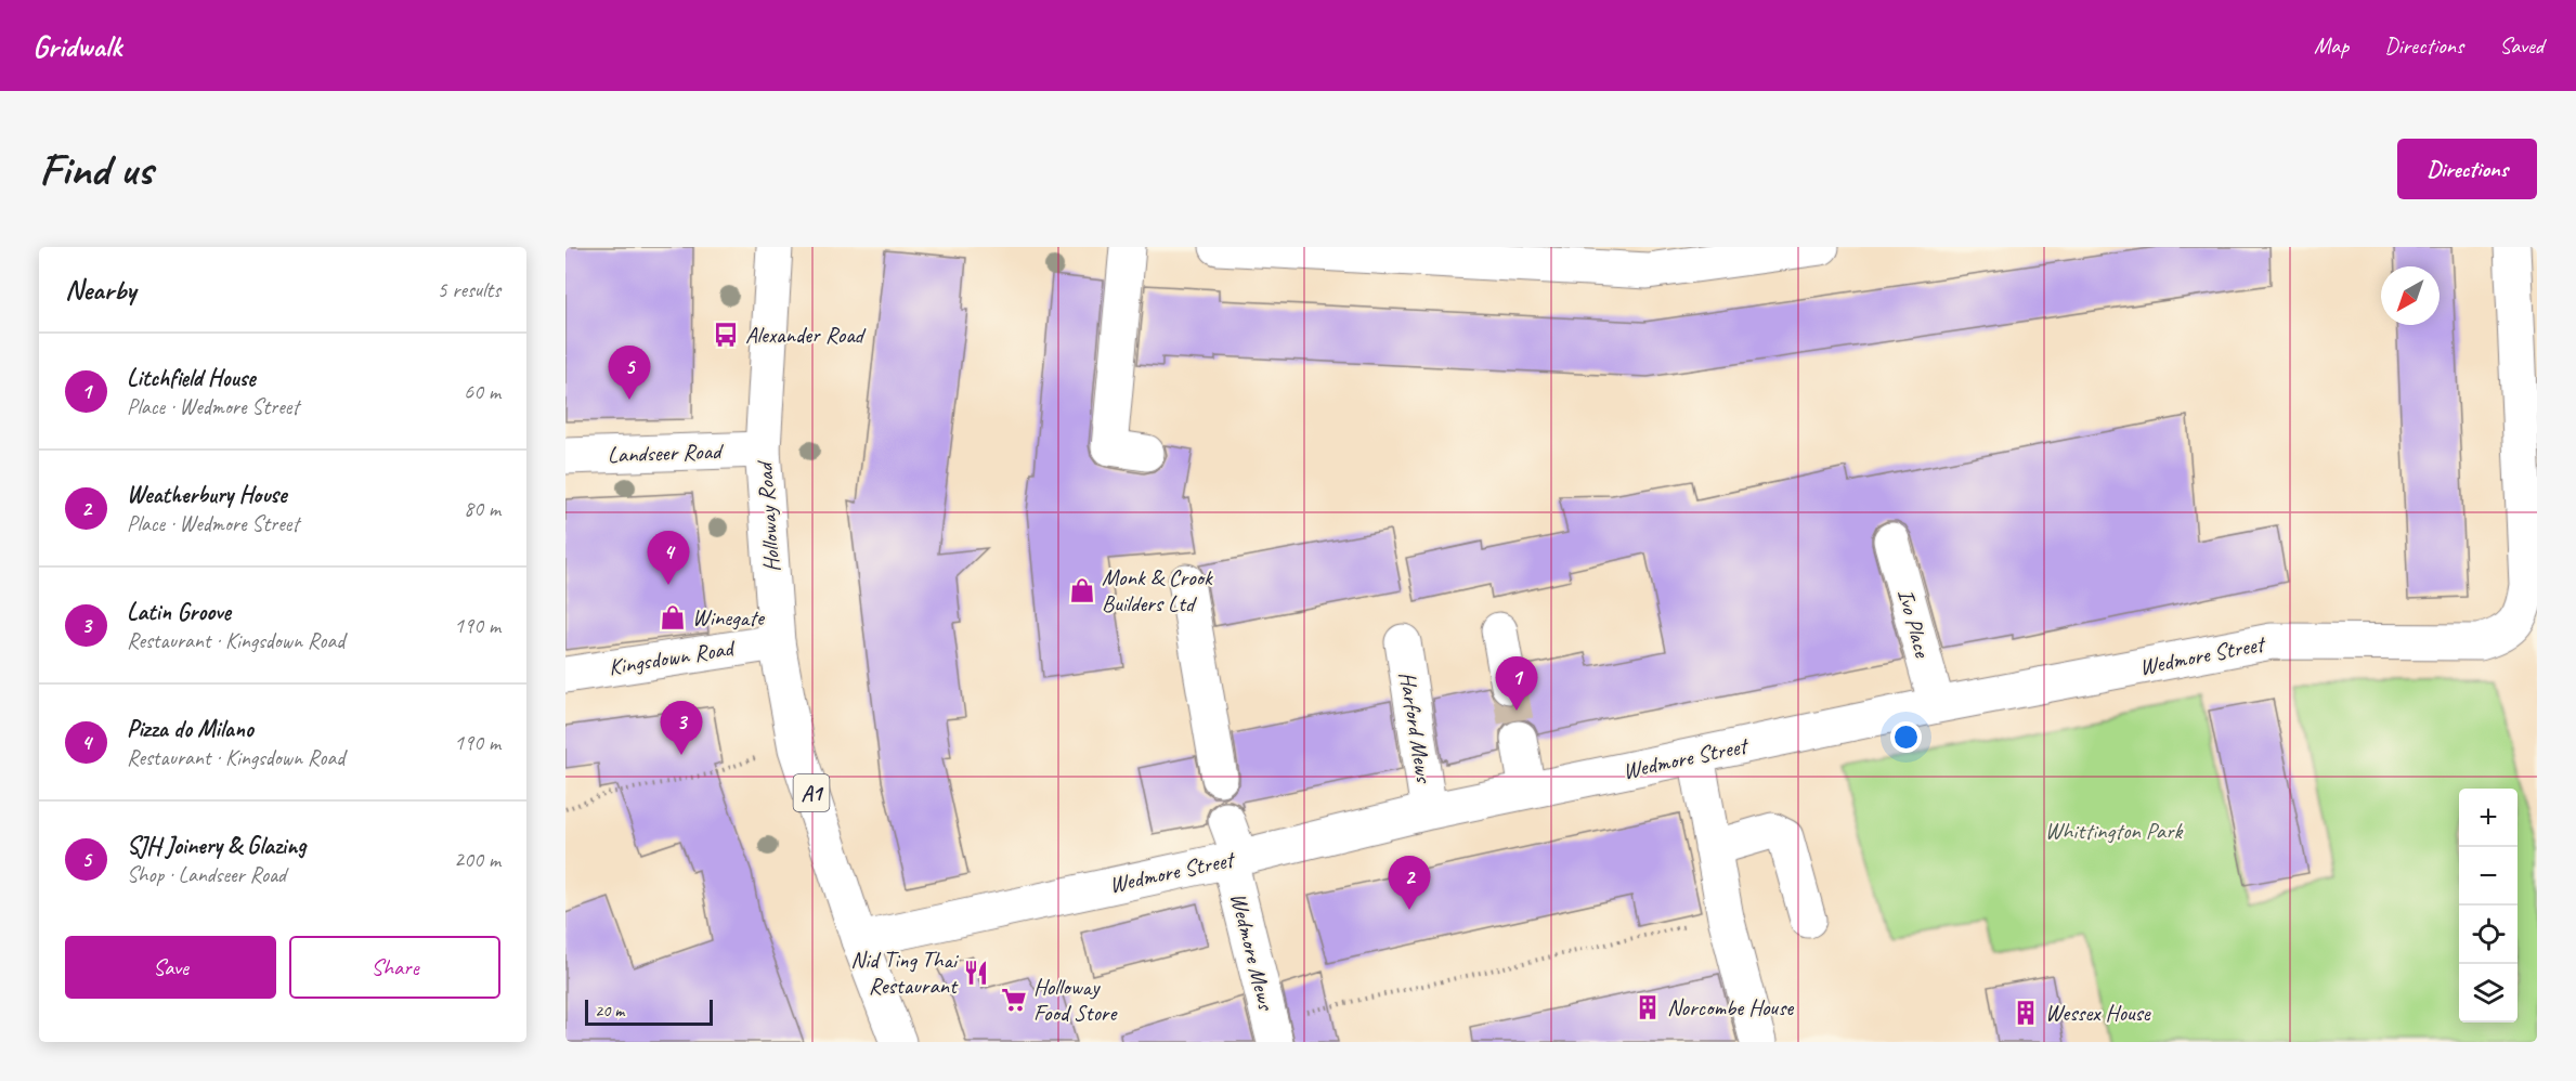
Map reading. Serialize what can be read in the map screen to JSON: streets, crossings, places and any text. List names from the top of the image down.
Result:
{
  "streets": {
    "main road": [
      "Landseer Road",
      "Holloway Road",
      "Ivo Place",
      "Wedmore Street",
      "Kingsdown Road",
      "Harford Mews",
      "A1",
      "Wedmore Mews"
    ]
  },
  "crossings": [
    ["Landseer Road", "Holloway Road"],
    ["Holloway Road", "Wedmore Street"],
    ["Holloway Road", "Kingsdown Road"],
    ["Ivo Place", "Wedmore Street"],
    ["Wedmore Street", "Harford Mews"],
    ["Wedmore Street", "Wedmore Mews"]
  ],
  "parks": ["Whittington Park"],
  "places": {
    "bus stop": ["Alexander Road"],
    "shop": ["Monk & Crook Builders Ltd", "Winegate"],
    "restaurant": ["Nid Ting Thai Restaurant"],
    "supermarket": ["Holloway Food Store"],
    "building": ["Norcombe House", "Wessex House"]
  },
  "scale_bar": "20 m",
  "north": "bottom left",
  "page": {
    "header": "Gridwalk",
    "nav": ["Map", "Directions", "Saved"],
    "buttons": [
      "Directions",
      ["Save", "Share"]
    ],
    "title": "Find us",
    "heading": ["Nearby", "5 results"],
    "list": [
      {
        "mark": "1",
        "name": "Litchfield House",
        "note": "Place · Wedmore Street",
        "value": "60 m"
      },
      {
        "mark": "2",
        "name": "Weatherbury House",
        "note": "Place · Wedmore Street",
        "value": "80 m"
      },
      {
        "mark": "3",
        "name": "Latin Groove",
        "note": "Restaurant · Kingsdown Road",
        "value": "190 m"
      },
      {
        "mark": "4",
        "name": "Pizza do Milano",
        "note": "Restaurant · Kingsdown Road",
        "value": "190 m"
      },
      {
        "mark": "5",
        "name": "SJH Joinery & Glazing",
        "note": "Shop · Landseer Road",
        "value": "200 m"
      }
    ],
    "pins": [
      "5",
      "4",
      "1",
      "3",
      "2"
    ],
    "map_buttons": ["+", "−"],
    "scale": "20 m"
  }
}
